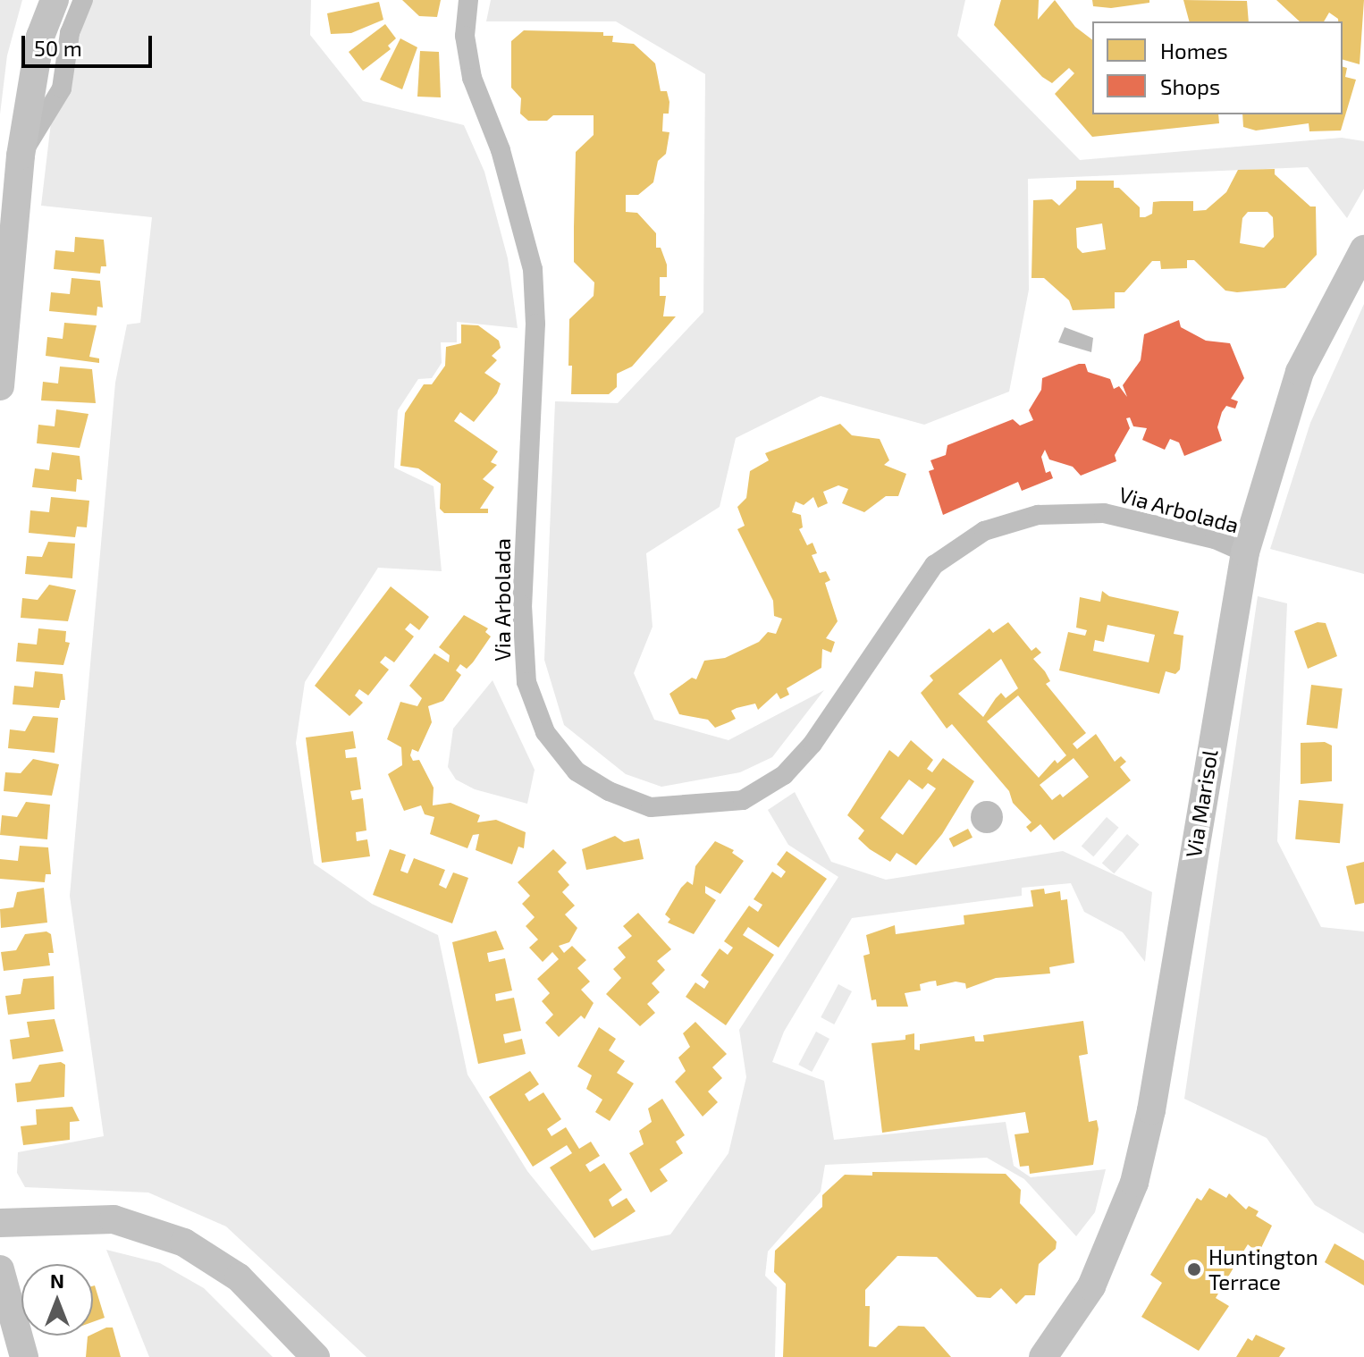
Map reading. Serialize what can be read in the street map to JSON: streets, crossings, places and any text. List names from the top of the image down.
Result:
{
  "streets": {
    "street": ["Via Arbolada", "Via Marisol"]
  },
  "crossings": [
    ["Via Arbolada", "Via Marisol"]
  ],
  "places": ["Huntington Terrace"],
  "legend": ["Homes", "Shops"],
  "scale_bar": "50 m",
  "north": "top"
}
